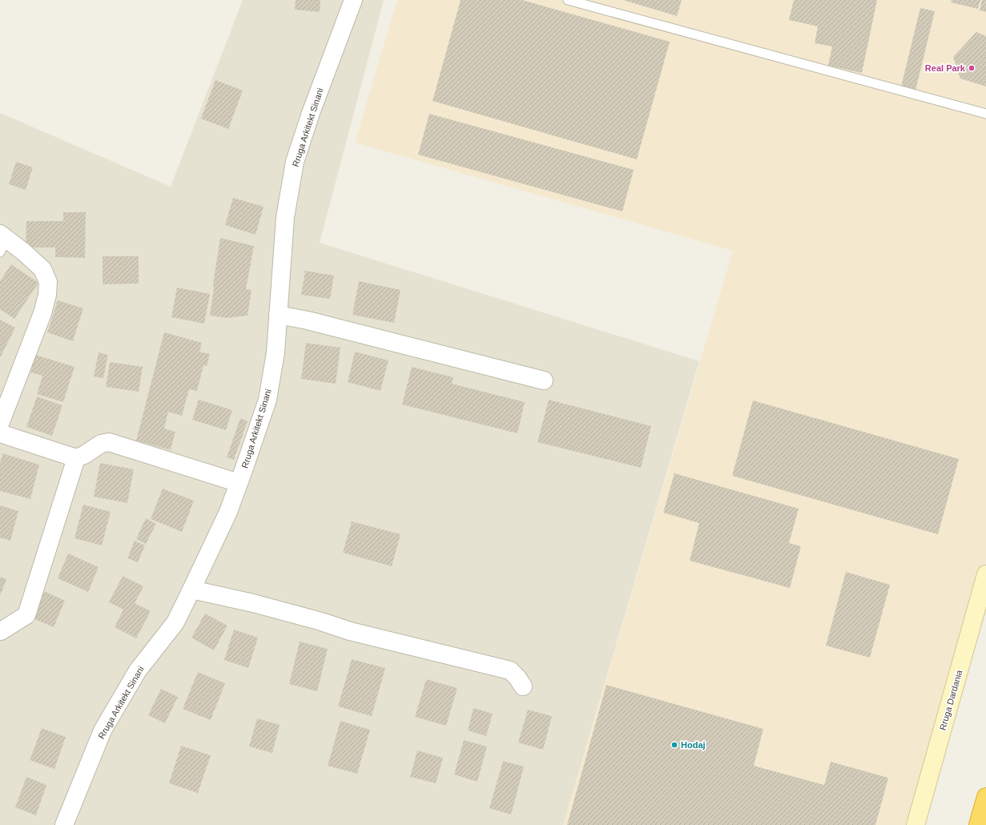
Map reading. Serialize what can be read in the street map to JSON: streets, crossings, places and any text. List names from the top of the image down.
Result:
{
  "streets": {
    "main road": ["Rruga Dardania"],
    "street": ["Rruga Arkitekt Sinani"]
  },
  "places": ["Real Park", "Hodaj"]
}
